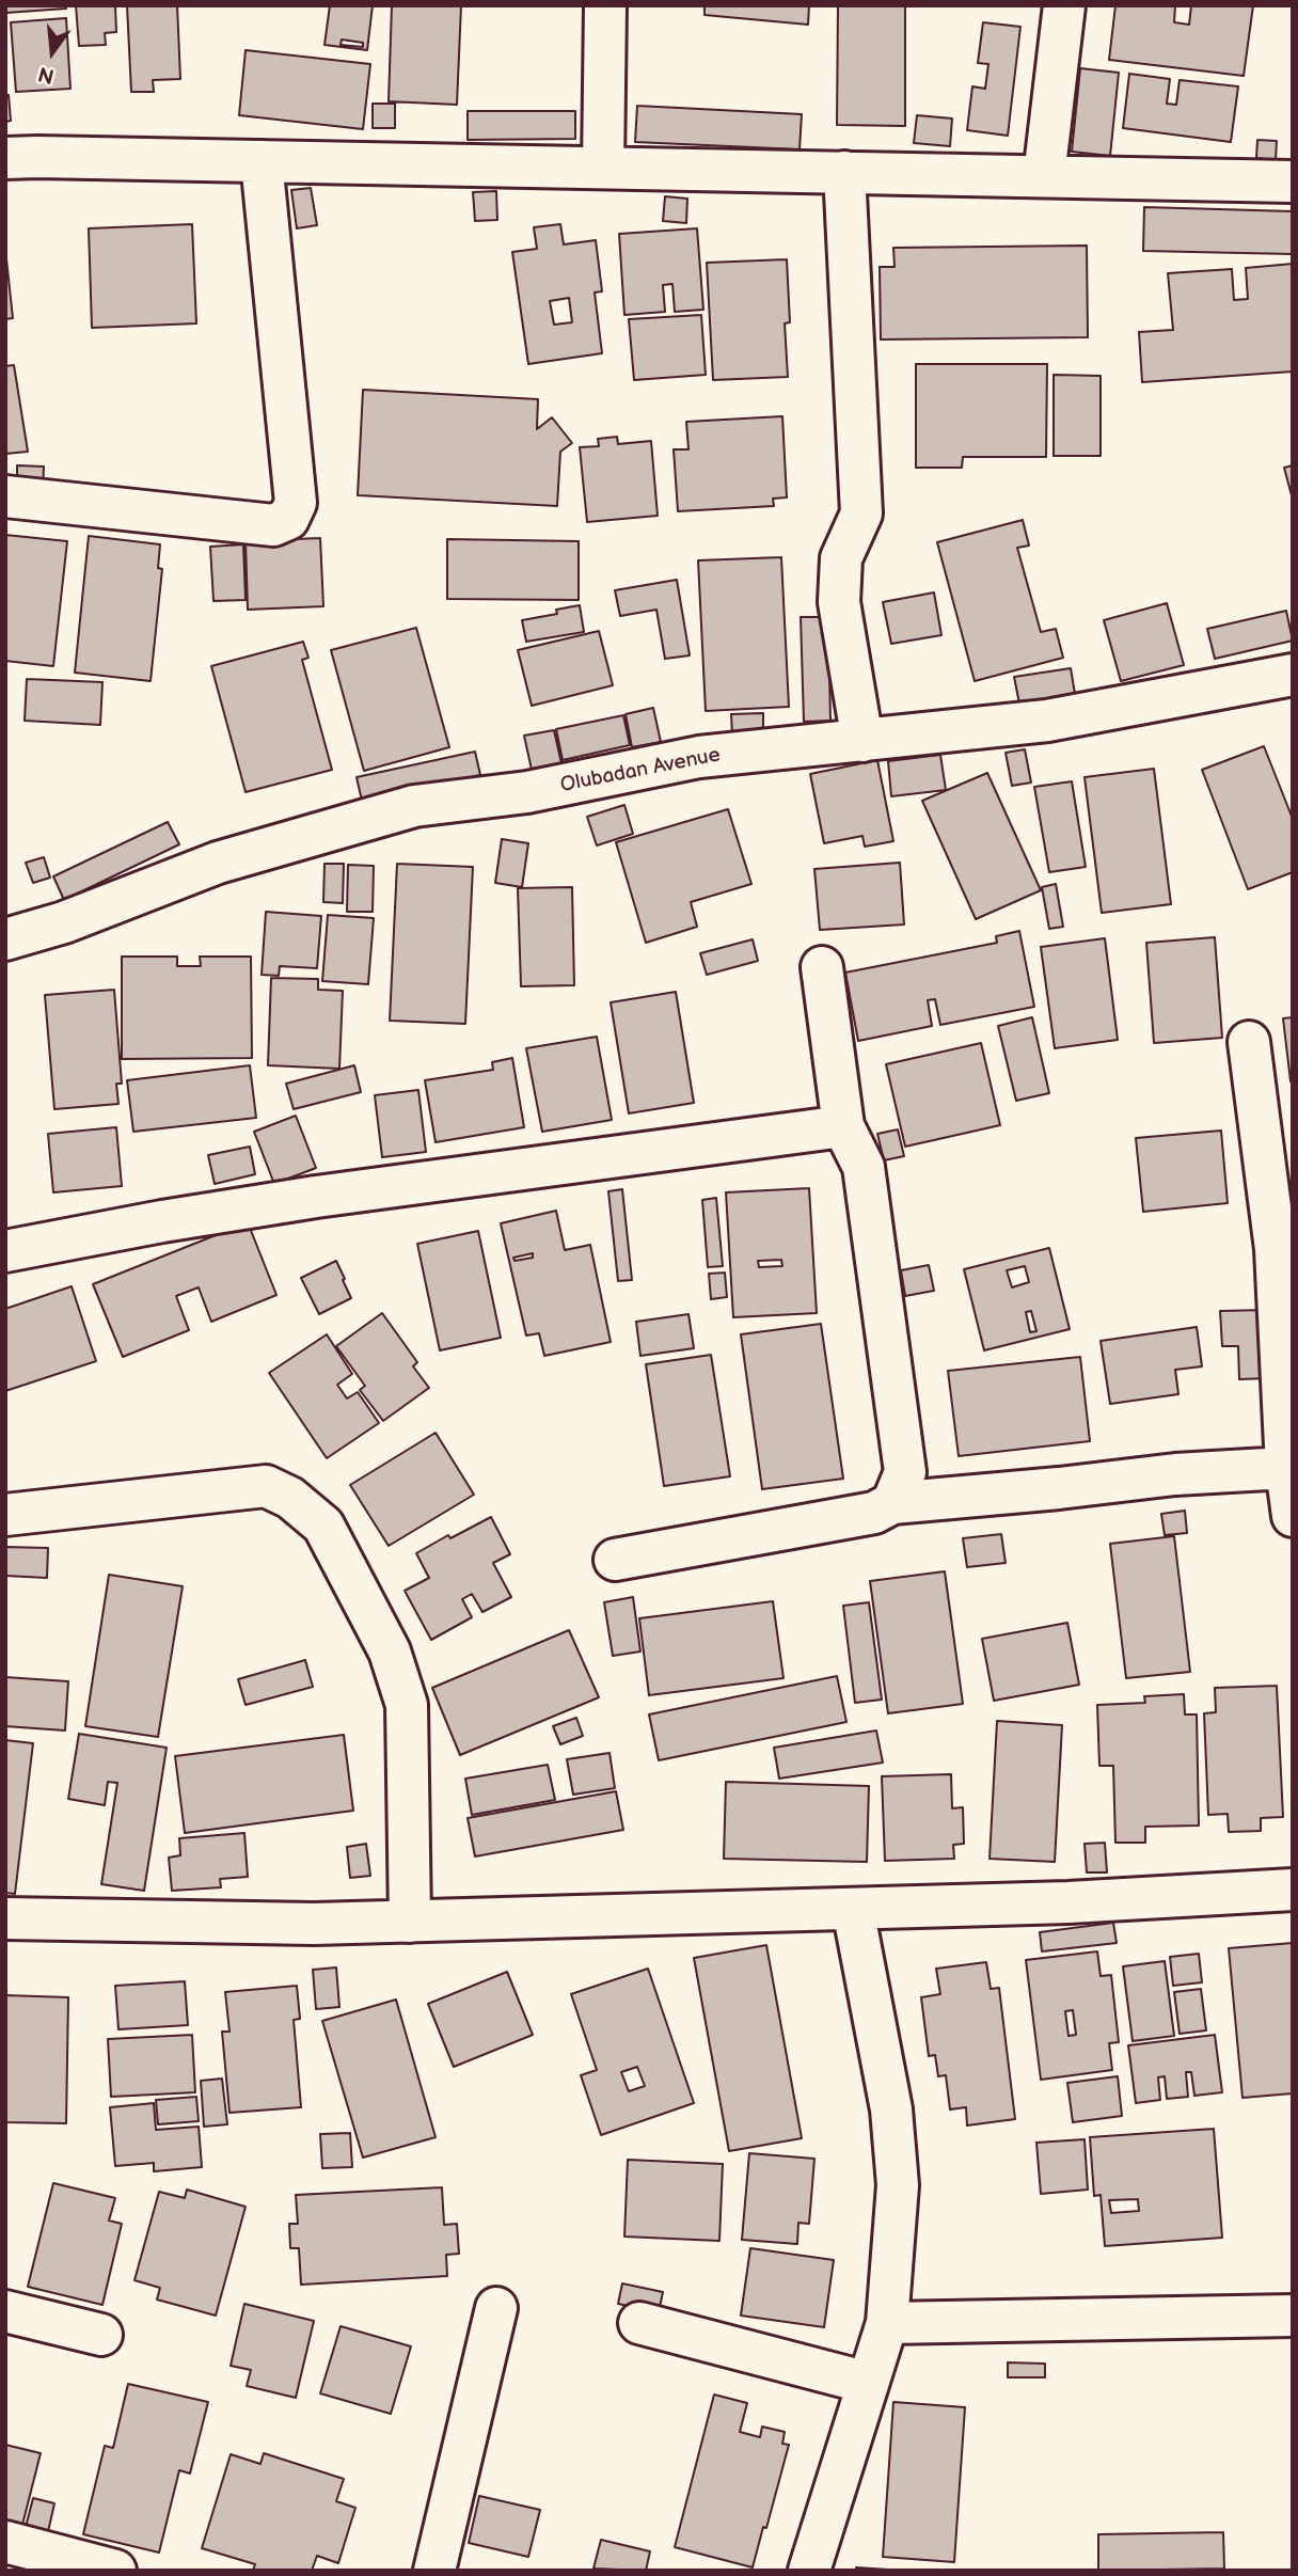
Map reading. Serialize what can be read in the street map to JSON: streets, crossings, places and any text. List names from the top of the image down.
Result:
{
  "streets": {
    "street": ["Olubadan Avenue"]
  },
  "north": "bottom"
}
